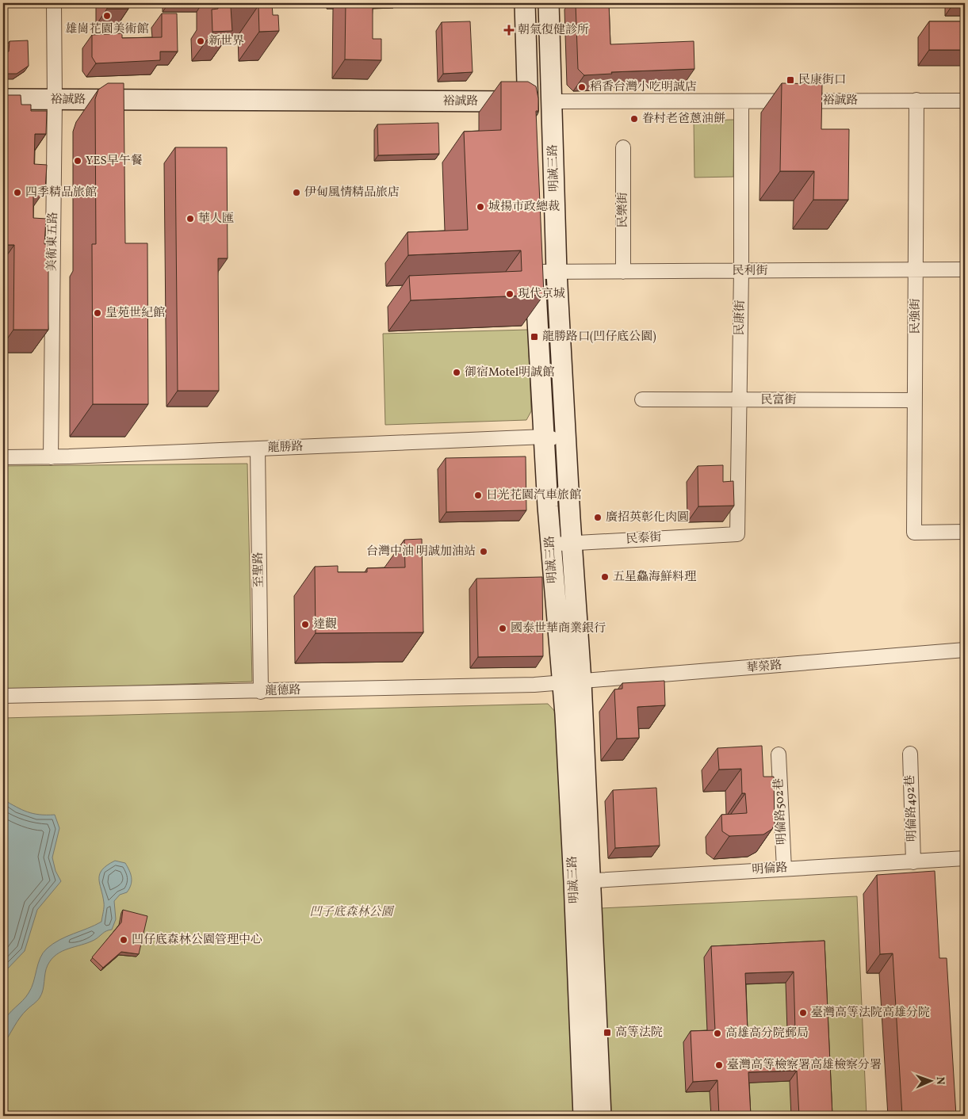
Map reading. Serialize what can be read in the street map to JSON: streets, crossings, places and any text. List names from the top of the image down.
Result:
{
  "streets": {
    "street": [
      "裕誠路",
      "明誠三路",
      "民樂街",
      "美術東五路",
      "民利街",
      "民強街",
      "民康街",
      "民富街",
      "龍勝路",
      "民泰街",
      "至聖路",
      "華榮路",
      "龍德路",
      "明倫路492巷",
      "明倫路502巷",
      "明倫路"
    ]
  },
  "crossings": [
    ["裕誠路", "明誠三路"],
    ["裕誠路", "美術東五路"],
    ["裕誠路", "民強街"],
    ["裕誠路", "民康街"],
    ["明誠三路", "民利街"],
    ["明誠三路", "龍勝路"],
    ["明誠三路", "民泰街"],
    ["明誠三路", "華榮路"],
    ["明誠三路", "龍德路"],
    ["明誠三路", "明倫路"],
    ["民樂街", "民利街"],
    ["美術東五路", "龍勝路"],
    ["民利街", "民強街"],
    ["民利街", "民康街"],
    ["民強街", "民富街"],
    ["民康街", "民富街"],
    ["民康街", "民泰街"],
    ["龍勝路", "至聖路"],
    ["至聖路", "龍德路"],
    ["華榮路", "龍德路"],
    ["明倫路492巷", "明倫路"],
    ["明倫路502巷", "明倫路"]
  ],
  "parks": ["凹子底森林公園"],
  "places": {
    "other": [
      "雄崗花園美術館",
      "新世界",
      "稻香台灣小吃明誠店",
      "眷村老爸蔥油餅",
      "YES早午餐",
      "四季精品旅館",
      "伊甸風情精品旅店",
      "城揚市政總裁",
      "華人匯",
      "現代京城",
      "皇苑世紀館",
      "御宿Motel明誠館",
      "日光花園汽車旅館",
      "廣招英彰化肉圓",
      "台灣中油 明誠加油站",
      "五星鱻海鮮料理",
      "達觀",
      "國泰世華商業銀行",
      "凹仔底森林公園管理中心",
      "臺灣高等法院高雄分院",
      "高雄高分院郵局",
      "臺灣高等檢察署高雄檢察分署"
    ],
    "health": ["朝氣復健診所"],
    "transit": ["民康街口", "龍勝路口(凹仔底公園)", "高等法院"]
  },
  "north": "right"
}
